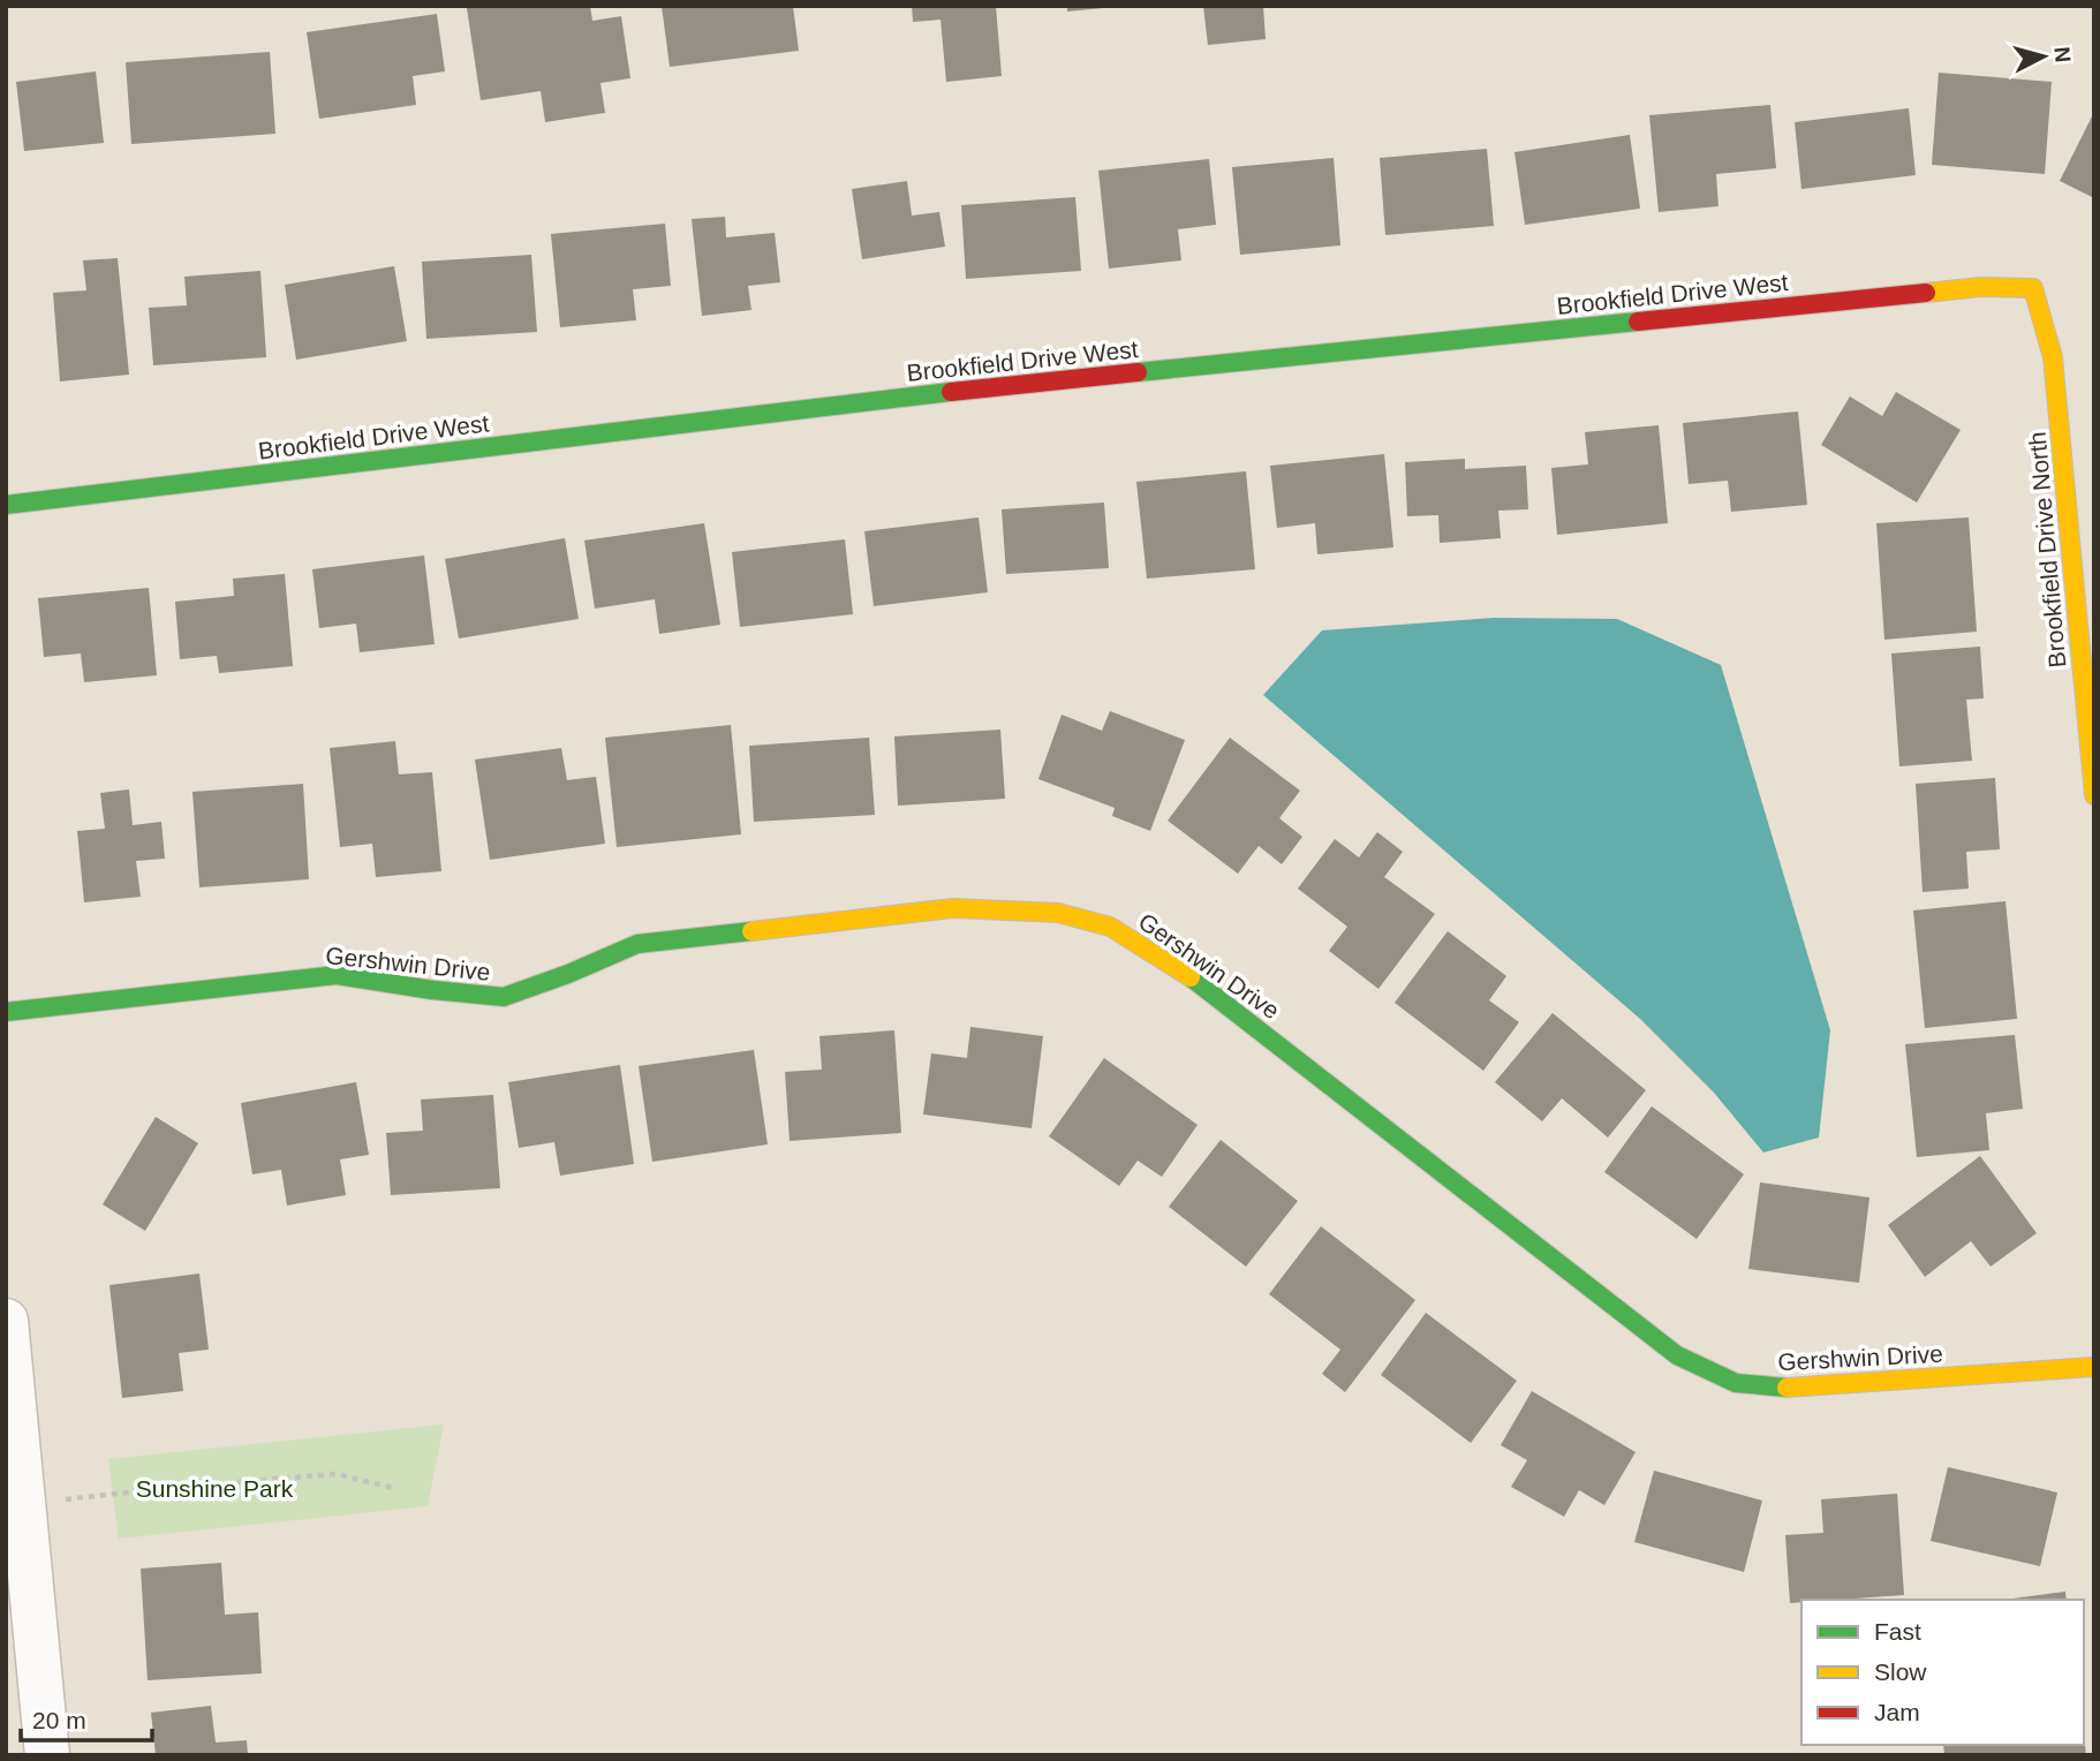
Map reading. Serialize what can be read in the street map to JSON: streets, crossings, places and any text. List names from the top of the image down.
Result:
{
  "streets": {
    "street": ["Brookfield Drive West", "Brookfield Drive North", "Gershwin Drive"]
  },
  "crossings": [
    ["Brookfield Drive West", "Brookfield Drive North"]
  ],
  "parks": ["Sunshine Park"],
  "legend": ["Fast", "Slow", "Jam"],
  "scale_bar": "20 m",
  "north": "right"
}
